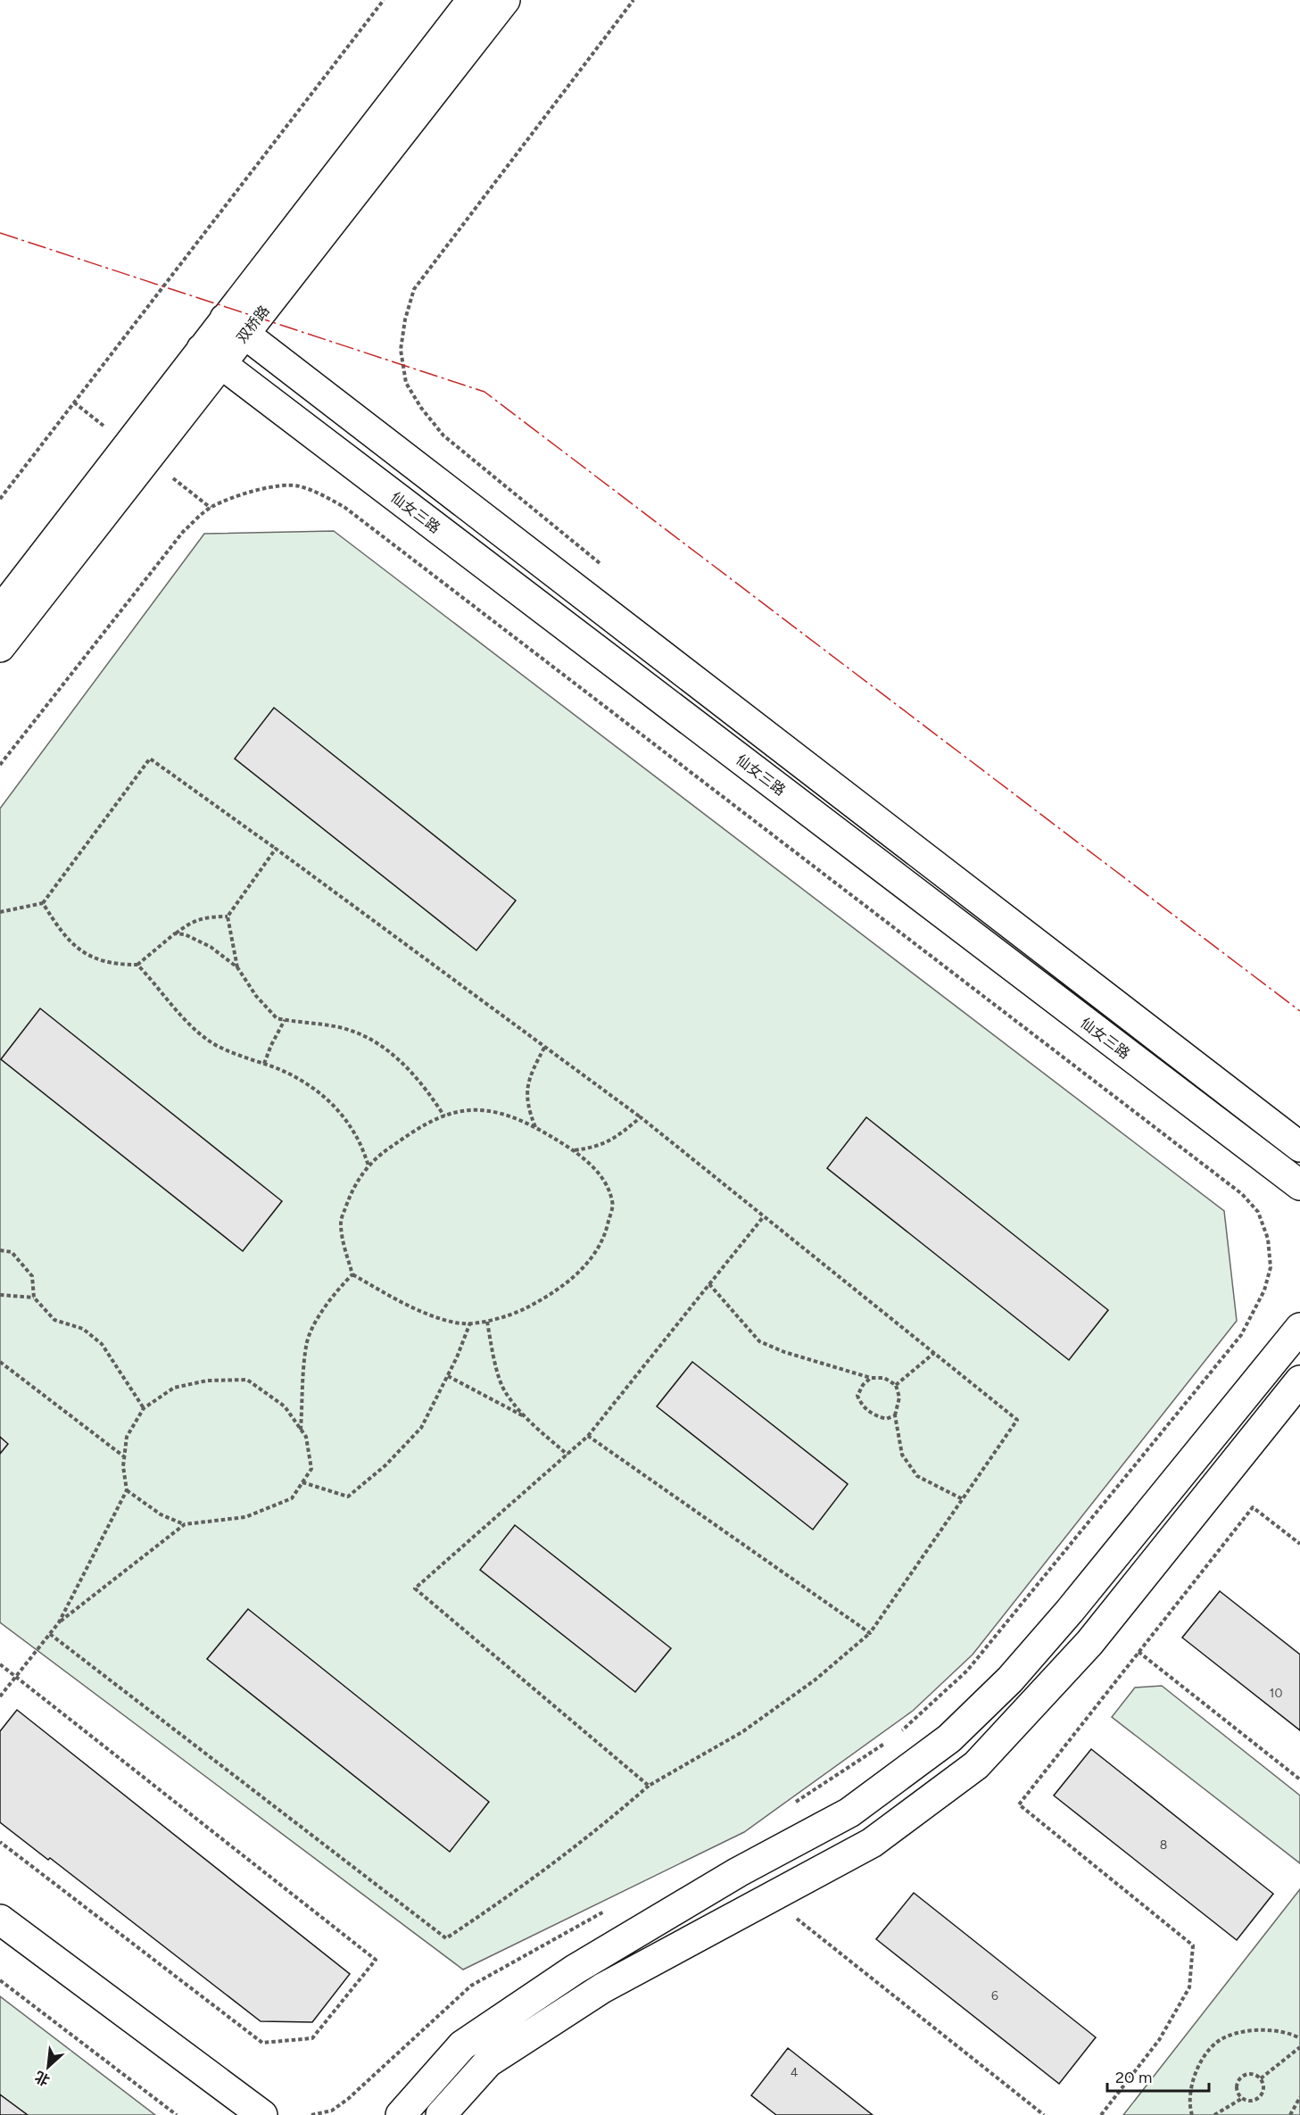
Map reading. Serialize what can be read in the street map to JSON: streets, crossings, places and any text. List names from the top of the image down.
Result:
{
  "streets": {
    "street": ["双桥路", "仙女三路"]
  },
  "crossings": [
    ["双桥路", "仙女三路"]
  ],
  "house_numbers": [
    "10",
    "8",
    "6",
    "4"
  ],
  "scale_bar": "20 m",
  "north": "bottom left"
}
